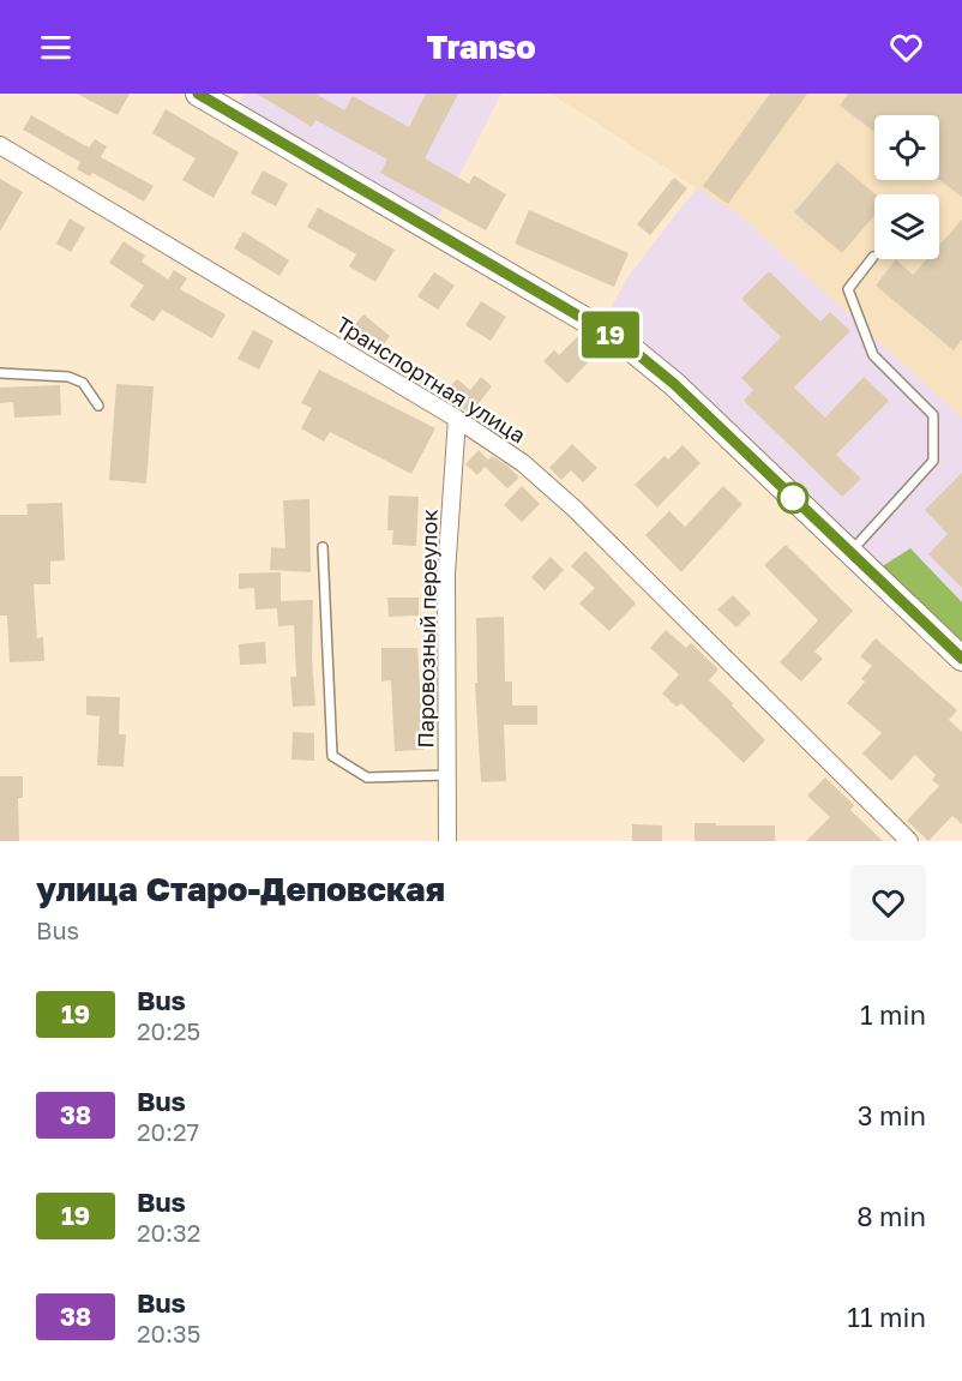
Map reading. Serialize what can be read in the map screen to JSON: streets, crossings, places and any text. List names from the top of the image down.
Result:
{
  "streets": {
    "street": ["Транспортная улица", "Паровозный переулок"]
  },
  "crossings": [
    ["Транспортная улица", "Паровозный переулок"]
  ],
  "lines": ["bus line 19"],
  "page": {
    "header": "Transo",
    "on_map": "19",
    "heading": ["улица Старо-Деповская", "Bus"],
    "list": [
      {
        "mark": "19",
        "name": "Bus",
        "note": "20:25",
        "value": "1 min"
      },
      {
        "mark": "38",
        "name": "Bus",
        "note": "20:27",
        "value": "3 min"
      },
      {
        "mark": "19",
        "name": "Bus",
        "note": "20:32",
        "value": "8 min"
      },
      {
        "mark": "38",
        "name": "Bus",
        "note": "20:35",
        "value": "11 min"
      }
    ]
  }
}
